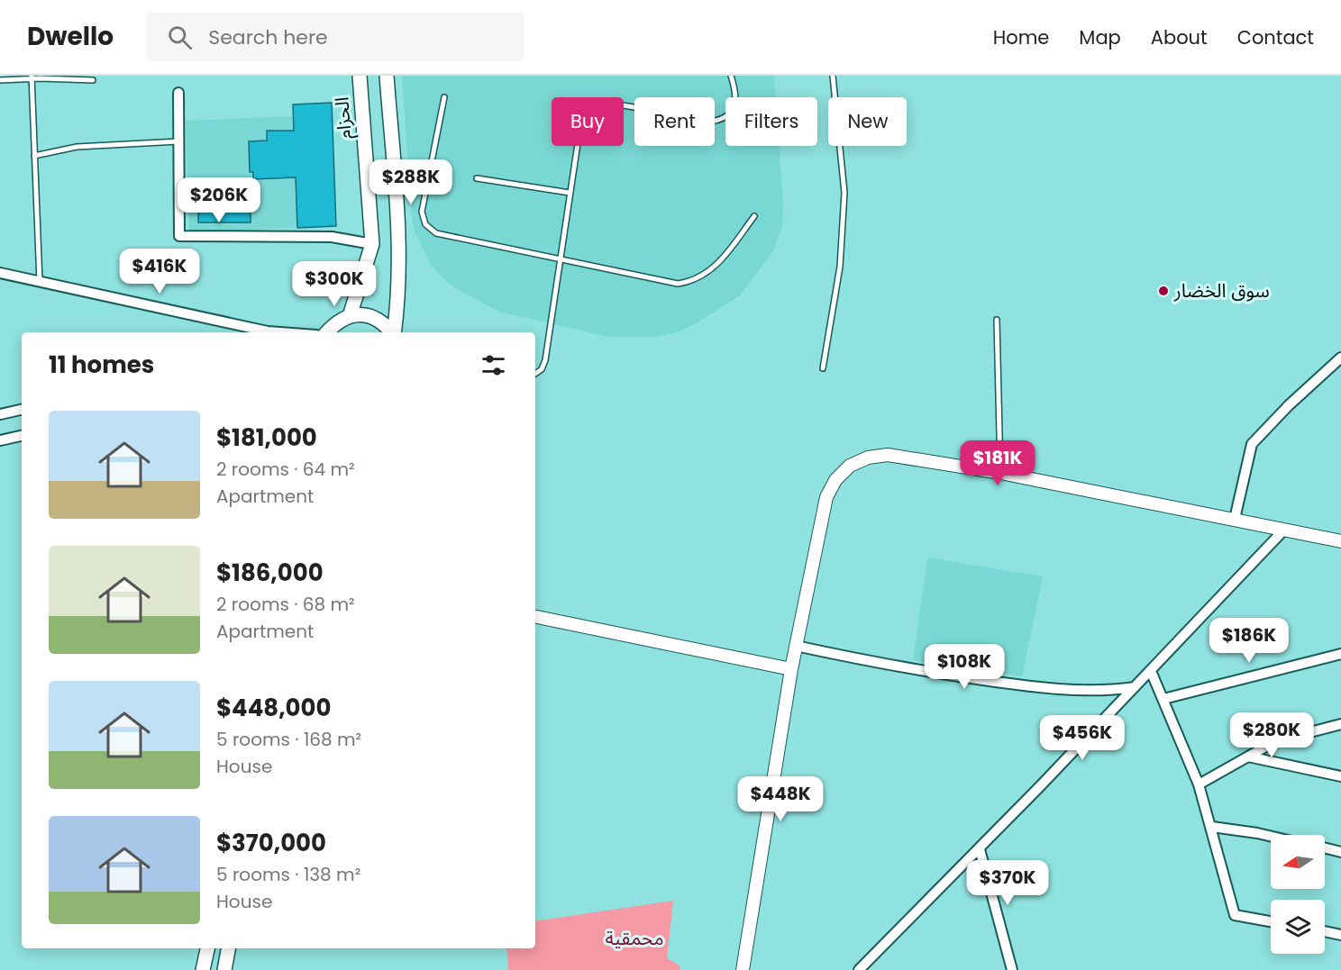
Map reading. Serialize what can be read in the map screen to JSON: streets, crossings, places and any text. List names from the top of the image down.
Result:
{
  "streets": {
    "main road": ["الحزام"]
  },
  "parks": ["محمقية"],
  "places": ["سوق الخضار"],
  "north": "left",
  "page": {
    "header": "Dwello",
    "search": "Search here",
    "nav": [
      "Home",
      "Map",
      "About",
      "Contact"
    ],
    "chip": [
      "Buy",
      "Rent",
      "Filters",
      "New"
    ],
    "price": [
      "$288K",
      "$206K",
      "$416K",
      "$300K",
      "$181K",
      "$186K",
      "$108K",
      "$280K",
      "$456K",
      "$448K",
      "$370K"
    ],
    "heading": "11 homes",
    "list": [
      {
        "name": "$181,000",
        "note": "2 rooms · 64 m² · Apartment"
      },
      {
        "name": "$186,000",
        "note": "2 rooms · 68 m² · Apartment"
      },
      {
        "name": "$448,000",
        "note": "5 rooms · 168 m² · House"
      },
      {
        "name": "$370,000",
        "note": "5 rooms · 138 m² · House"
      }
    ]
  }
}
